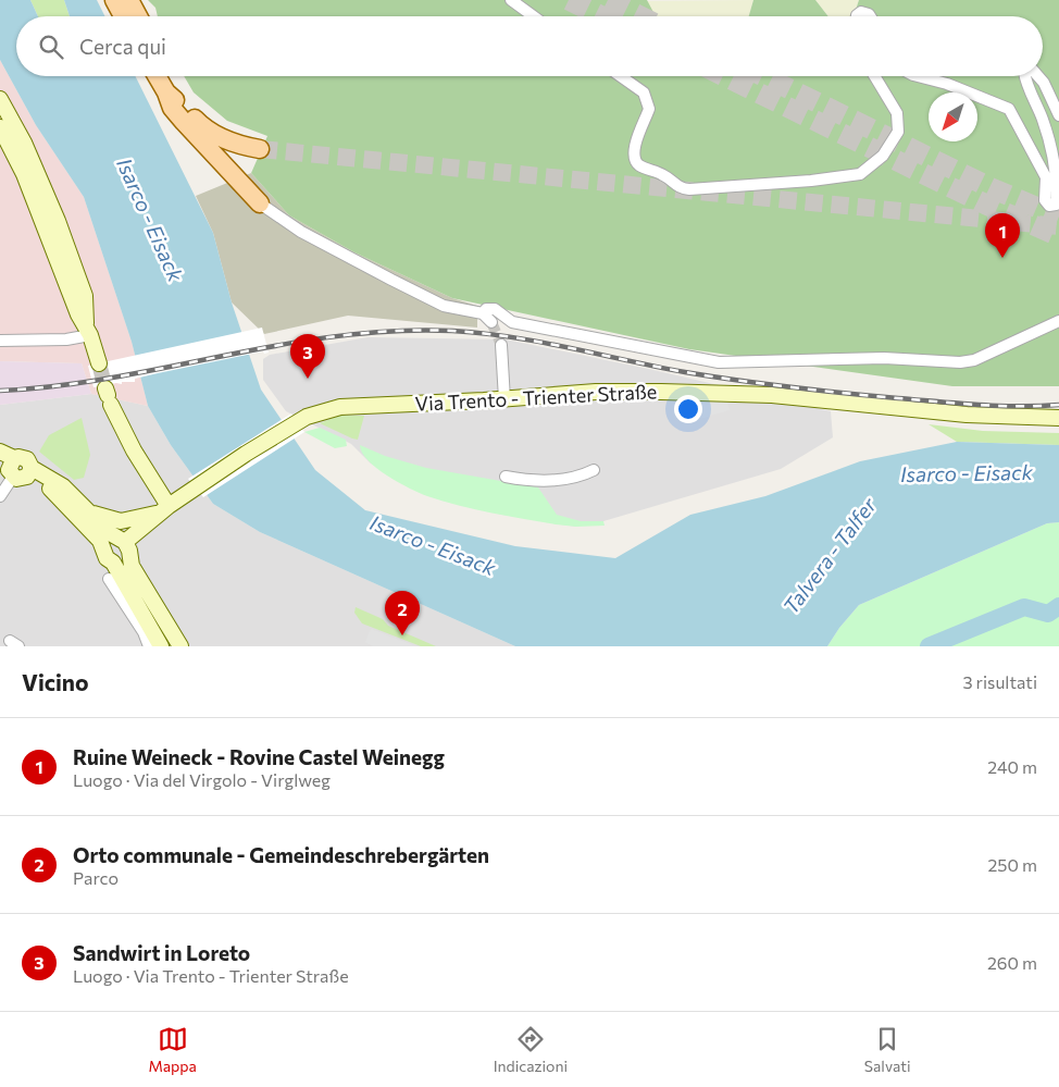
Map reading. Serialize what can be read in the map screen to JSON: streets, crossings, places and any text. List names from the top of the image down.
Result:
{
  "streets": {
    "street": ["Via Trento - Trienter Straße"]
  },
  "water": ["Isarco - Eisack", "Talvera - Talfer"],
  "north": "bottom left",
  "page": {
    "search": "Cerca qui",
    "pins": ["1", "3", "2"],
    "heading": ["Vicino", "3 risultati"],
    "list": [
      {
        "mark": "1",
        "name": "Ruine Weineck - Rovine Castel Weinegg",
        "note": "Luogo · Via del Virgolo - Virglweg",
        "value": "240 m"
      },
      {
        "mark": "2",
        "name": "Orto communale - Gemeindeschrebergärten",
        "note": "Parco",
        "value": "250 m"
      },
      {
        "mark": "3",
        "name": "Sandwirt in Loreto",
        "note": "Luogo · Via Trento - Trienter Straße",
        "value": "260 m"
      }
    ],
    "nav": ["Mappa", "Indicazioni", "Salvati"]
  }
}
